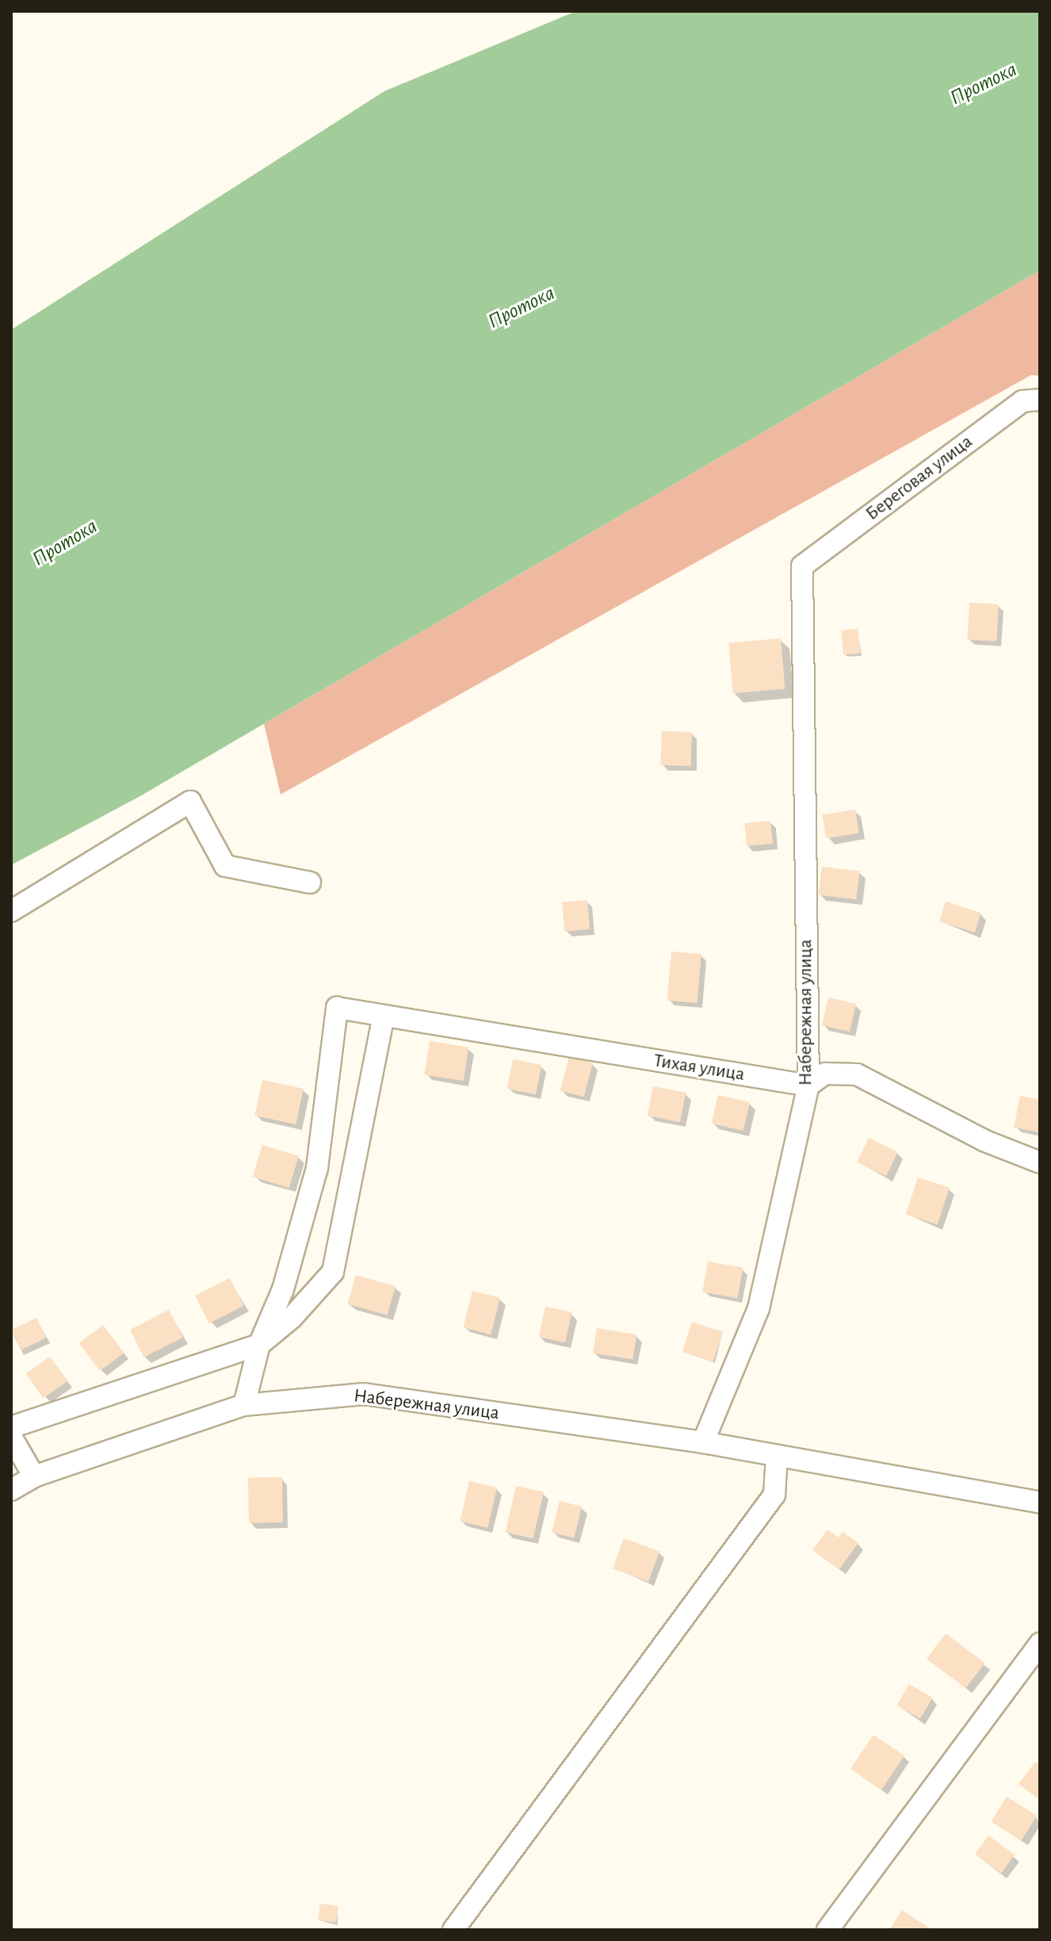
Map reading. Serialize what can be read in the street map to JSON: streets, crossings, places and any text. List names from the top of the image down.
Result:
{
  "streets": {
    "street": ["Береговая улица", "Набережная улица", "Тихая улица"]
  },
  "crossings": [
    ["Береговая улица", "Набережная улица"],
    ["Набережная улица", "Тихая улица"]
  ],
  "water": ["Протока"]
}
